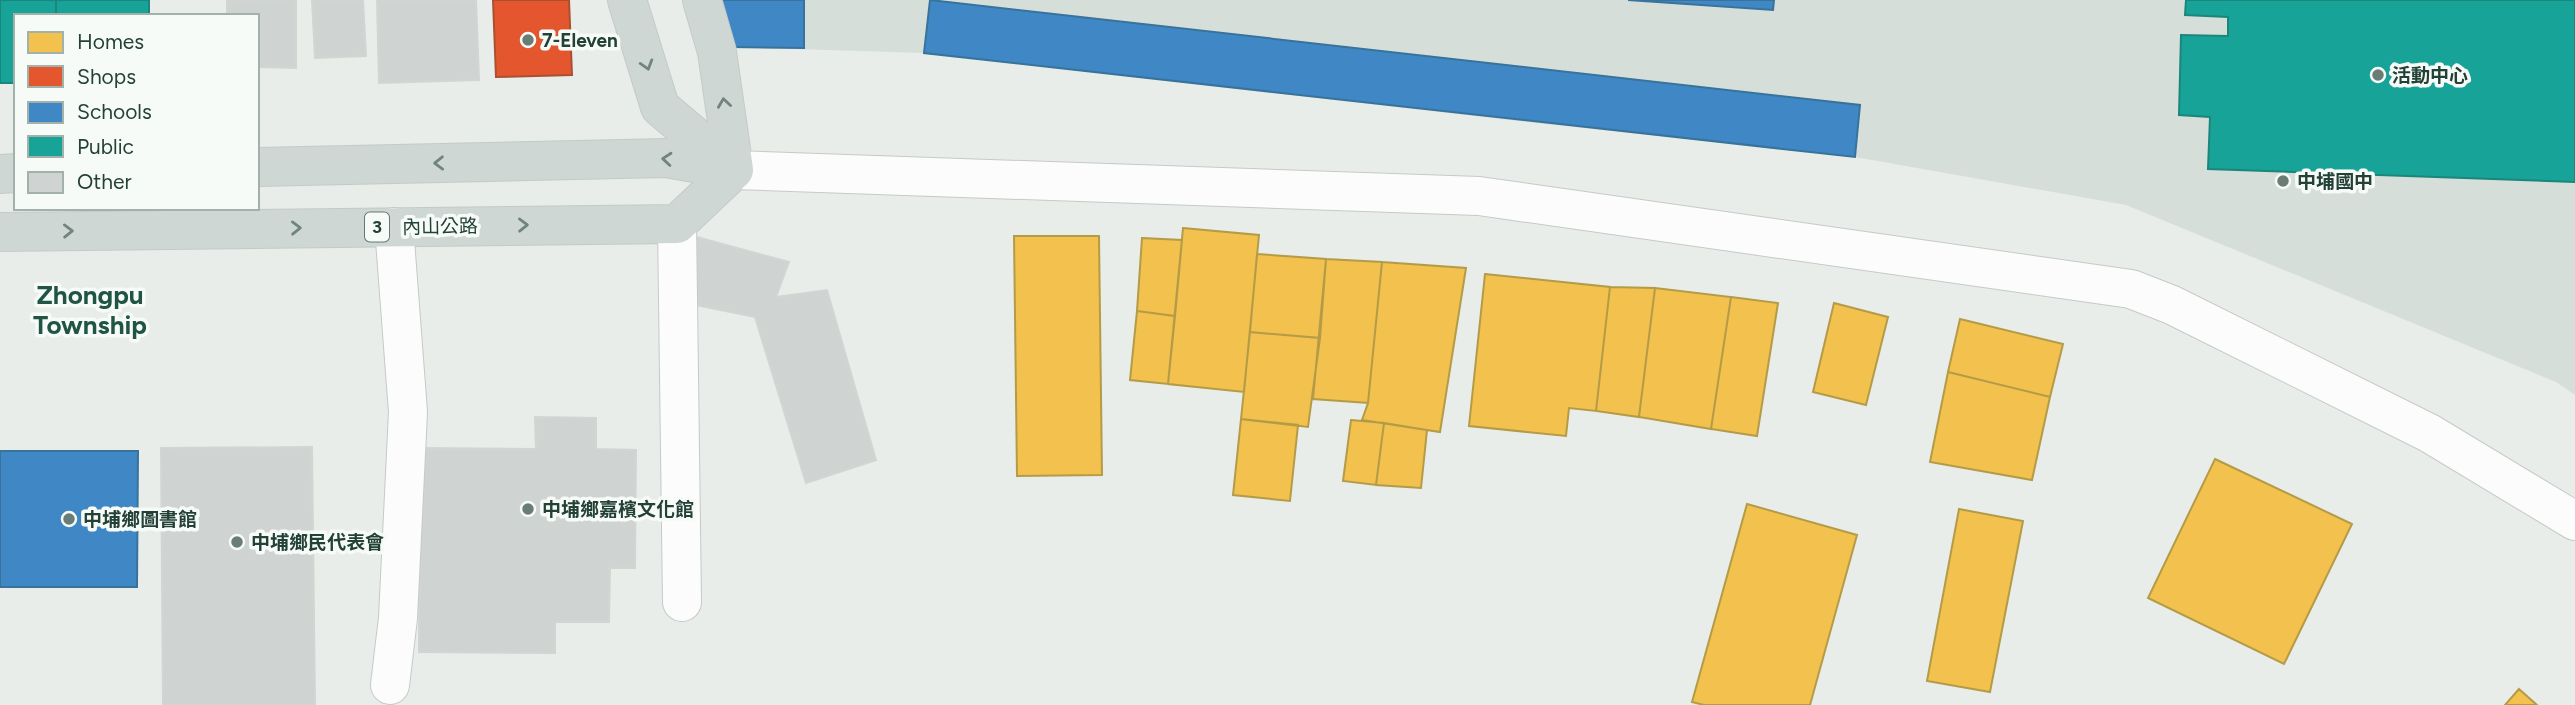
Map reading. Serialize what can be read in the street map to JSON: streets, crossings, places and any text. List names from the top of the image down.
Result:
{
  "streets": {
    "main road": ["內山公路", "3"]
  },
  "districts": ["Zhongpu Township"],
  "places": [
    "7-Eleven",
    "活動中心",
    "中埔國中",
    "中埔鄉嘉檳文化館",
    "中埔鄉圖書館",
    "中埔鄉民代表會"
  ],
  "legend": [
    "Homes",
    "Shops",
    "Schools",
    "Public",
    "Other"
  ]
}
